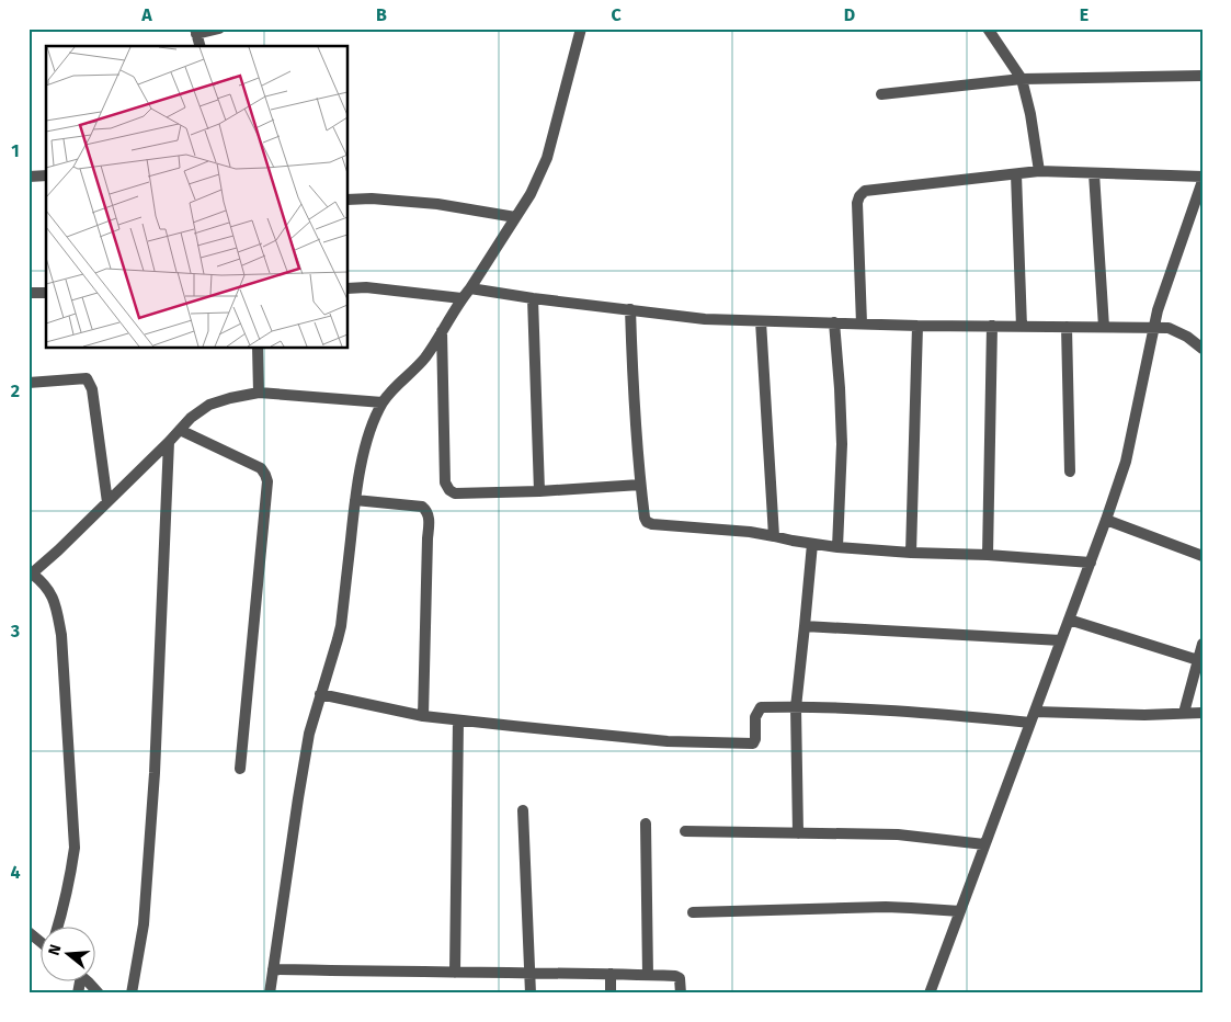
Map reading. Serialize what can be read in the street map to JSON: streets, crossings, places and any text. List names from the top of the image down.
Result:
{
  "north": "left",
  "grid": {
    "columns": [
      "A",
      "B",
      "C",
      "D",
      "E"
    ],
    "rows": [
      "1",
      "2",
      "3",
      "4"
    ]
  }
}
